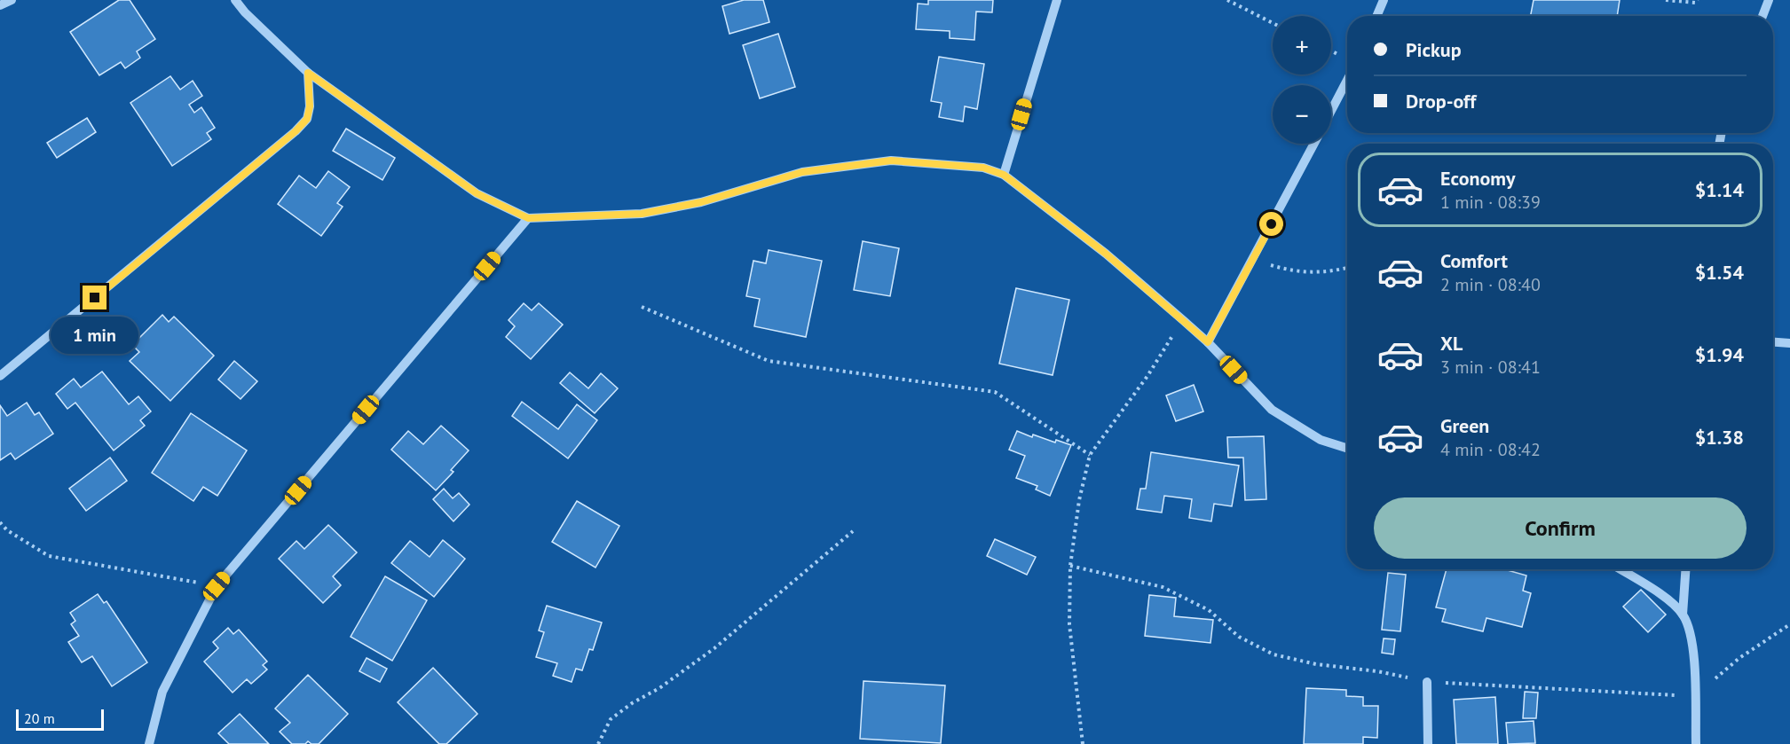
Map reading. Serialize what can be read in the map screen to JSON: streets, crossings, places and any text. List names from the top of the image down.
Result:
{
  "scale_bar": "20 m",
  "page": {
    "map_buttons": ["+", "−"],
    "banner": ["Pickup", "Drop-off"],
    "list": [
      {
        "name": "Economy",
        "note": "1 min · 08:39",
        "value": "$1.14"
      },
      {
        "name": "Comfort",
        "note": "2 min · 08:40",
        "value": "$1.54"
      },
      {
        "name": "XL",
        "note": "3 min · 08:41",
        "value": "$1.94"
      },
      {
        "name": "Green",
        "note": "4 min · 08:42",
        "value": "$1.38"
      }
    ],
    "bubble": "1 min",
    "buttons": "Confirm",
    "scale": "20 m"
  }
}
